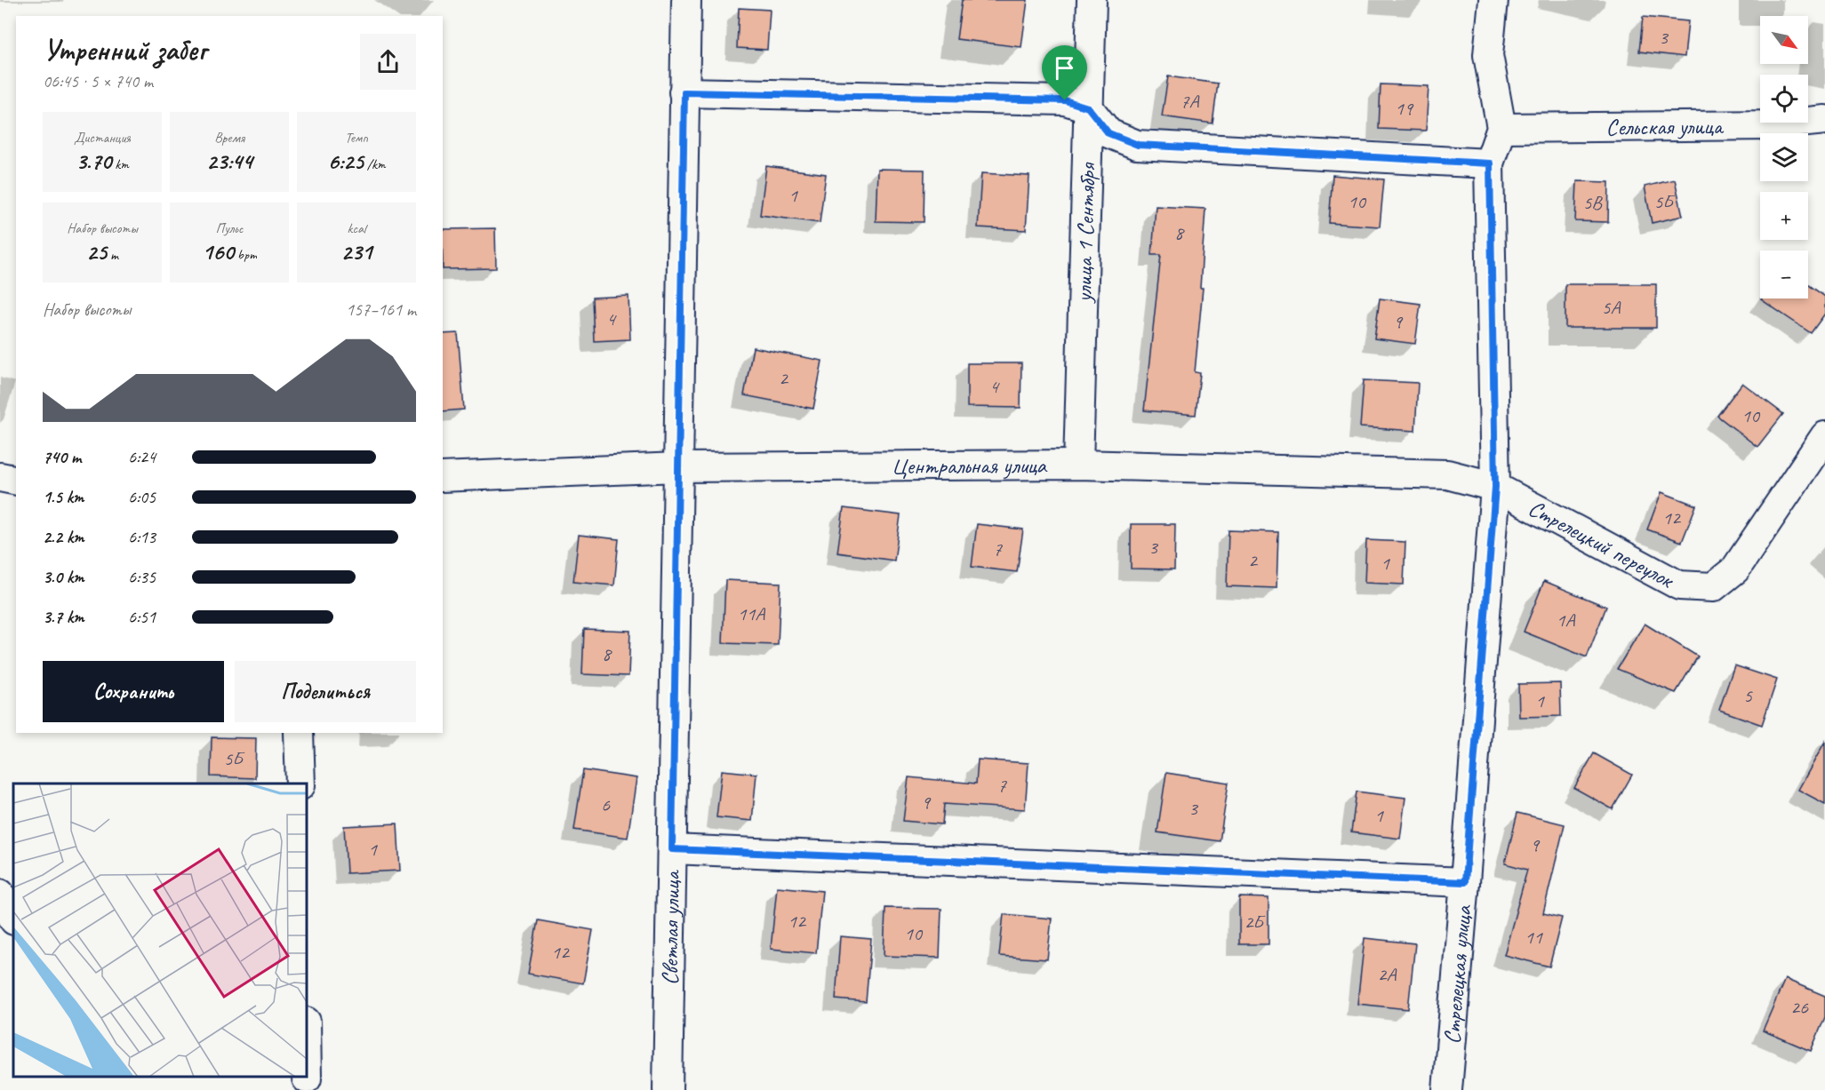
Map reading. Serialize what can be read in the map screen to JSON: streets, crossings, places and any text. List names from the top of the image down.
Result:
{
  "streets": {
    "street": [
      "Сельская улица",
      "улица 1 Сентября",
      "Центральная улица",
      "Стрелецкий переулок",
      "Светлая улица",
      "Стрелецкая улица"
    ]
  },
  "crossings": [
    ["Сельская улица", "Стрелецкая улица"],
    ["улица 1 Сентября", "Центральная улица"],
    ["Центральная улица", "Стрелецкий переулок"],
    ["Центральная улица", "Светлая улица"],
    ["Центральная улица", "Стрелецкая улица"],
    ["Стрелецкий переулок", "Стрелецкая улица"]
  ],
  "house_numbers": [
    "3",
    "7А",
    "19",
    "1",
    "10",
    "5Б",
    "5В",
    "8",
    "5А",
    "4",
    "9",
    "2",
    "4",
    "10",
    "12",
    "3",
    "7",
    "2",
    "1",
    "11А",
    "1А",
    "8",
    "5",
    "1",
    "5Б",
    "7",
    "9",
    "6",
    "3",
    "1",
    "9",
    "1",
    "12",
    "2Б",
    "10",
    "11",
    "12",
    "2А",
    "26"
  ],
  "north": "bottom right",
  "page": {
    "map_buttons": ["+", "−"],
    "heading": ["Утренний забег", "06:45 · 5 × 740 m"],
    "stats": [
      ["Дистанция", "3.70 km"],
      ["Время", "23:44"],
      ["Темп", "6:25 /km"],
      ["Набор высоты", "25 m"],
      ["Пульс", "160 bpm"],
      ["kcal", "231"]
    ],
    "chart": ["Набор высоты", "157–161 m"],
    "list": [
      {
        "name": "740 m",
        "note": "6:24"
      },
      {
        "name": "1.5 km",
        "note": "6:05"
      },
      {
        "name": "2.2 km",
        "note": "6:13"
      },
      {
        "name": "3.0 km",
        "note": "6:35"
      },
      {
        "name": "3.7 km",
        "note": "6:51"
      }
    ],
    "buttons": ["Сохранить", "Поделиться"]
  }
}
